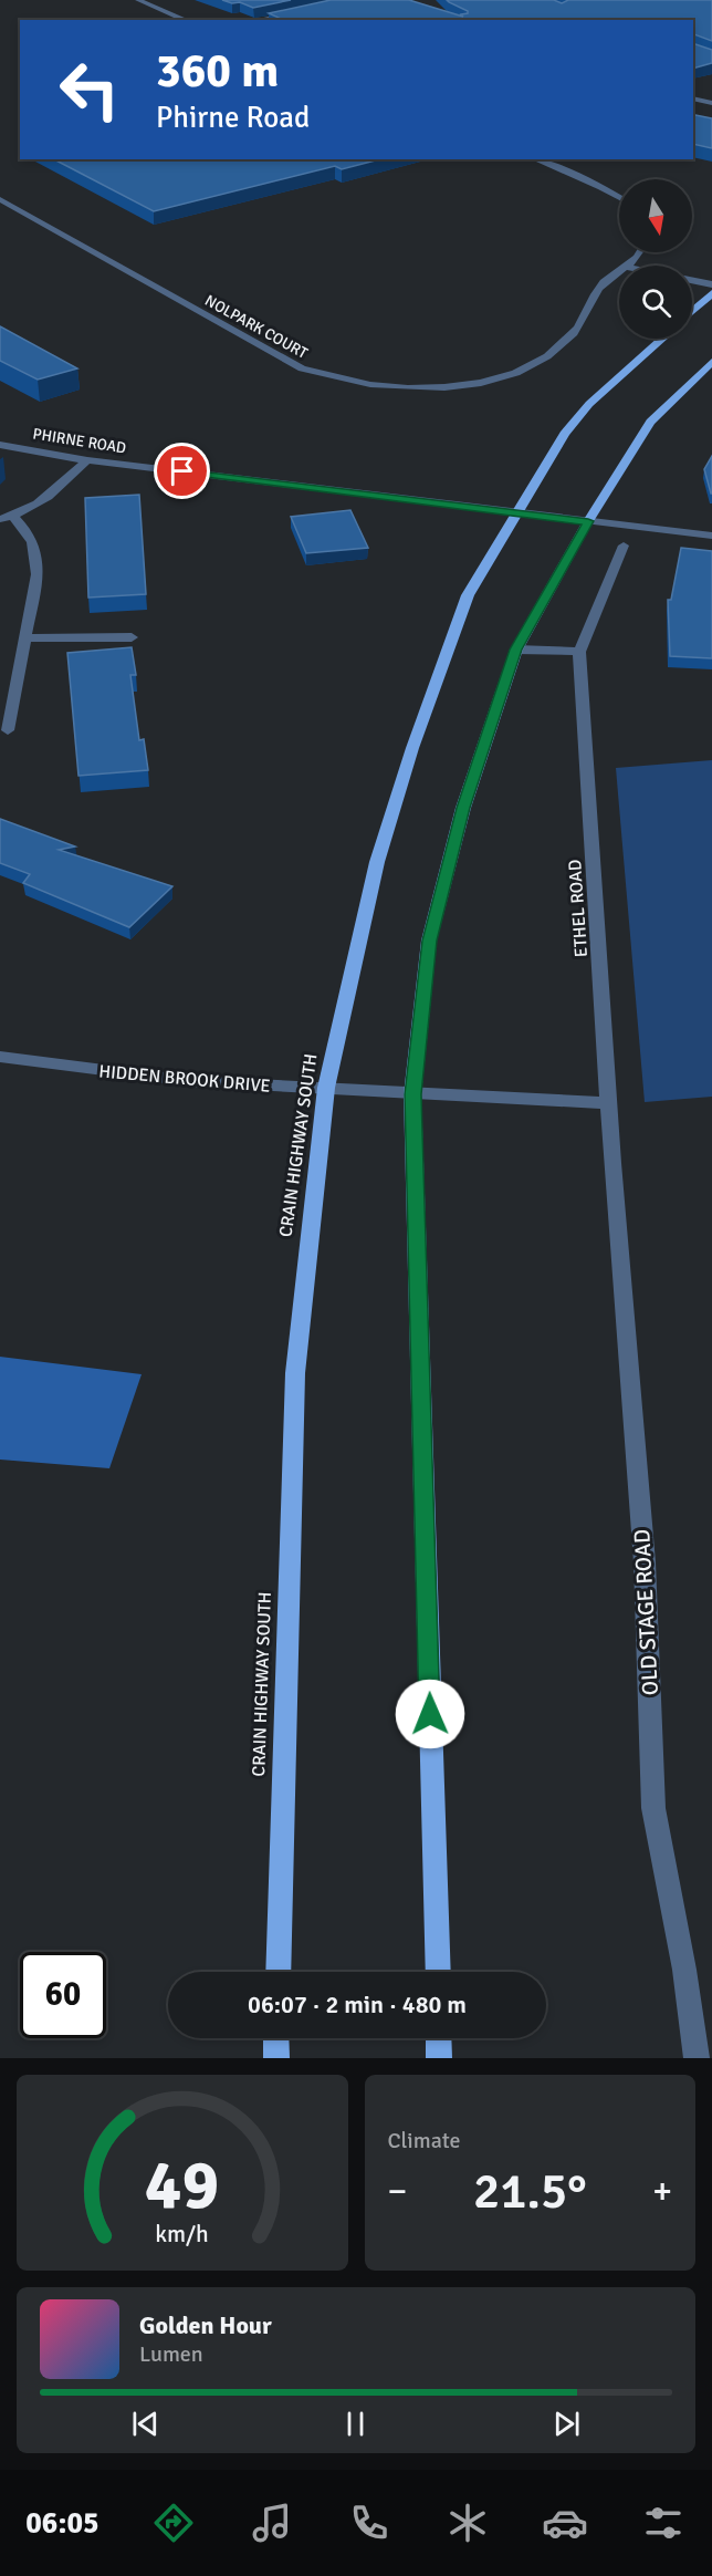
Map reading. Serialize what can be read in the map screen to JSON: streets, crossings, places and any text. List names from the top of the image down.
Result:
{
  "streets": {
    "main road": ["CRAIN HIGHWAY SOUTH"],
    "street": [
      "NOLPARK COURT",
      "PHIRNE ROAD",
      "ETHEL ROAD",
      "HIDDEN BROOK DRIVE",
      "OLD STAGE ROAD"
    ]
  },
  "crossings": [
    ["PHIRNE ROAD", "CRAIN HIGHWAY SOUTH"],
    ["ETHEL ROAD", "HIDDEN BROOK DRIVE"],
    ["ETHEL ROAD", "OLD STAGE ROAD"],
    ["HIDDEN BROOK DRIVE", "CRAIN HIGHWAY SOUTH"]
  ],
  "north": "bottom",
  "page": {
    "turn": ["360 m", "Phirne Road"],
    "limit": "60",
    "trip": "06:07 · 2 min · 480 m",
    "tile": "Climate",
    "heat": ["−", "21.5°", "+"],
    "song": ["Golden Hour", "Lumen"],
    "tabs": "06:05",
    "gauge": ["49", "km/h"]
  }
}
